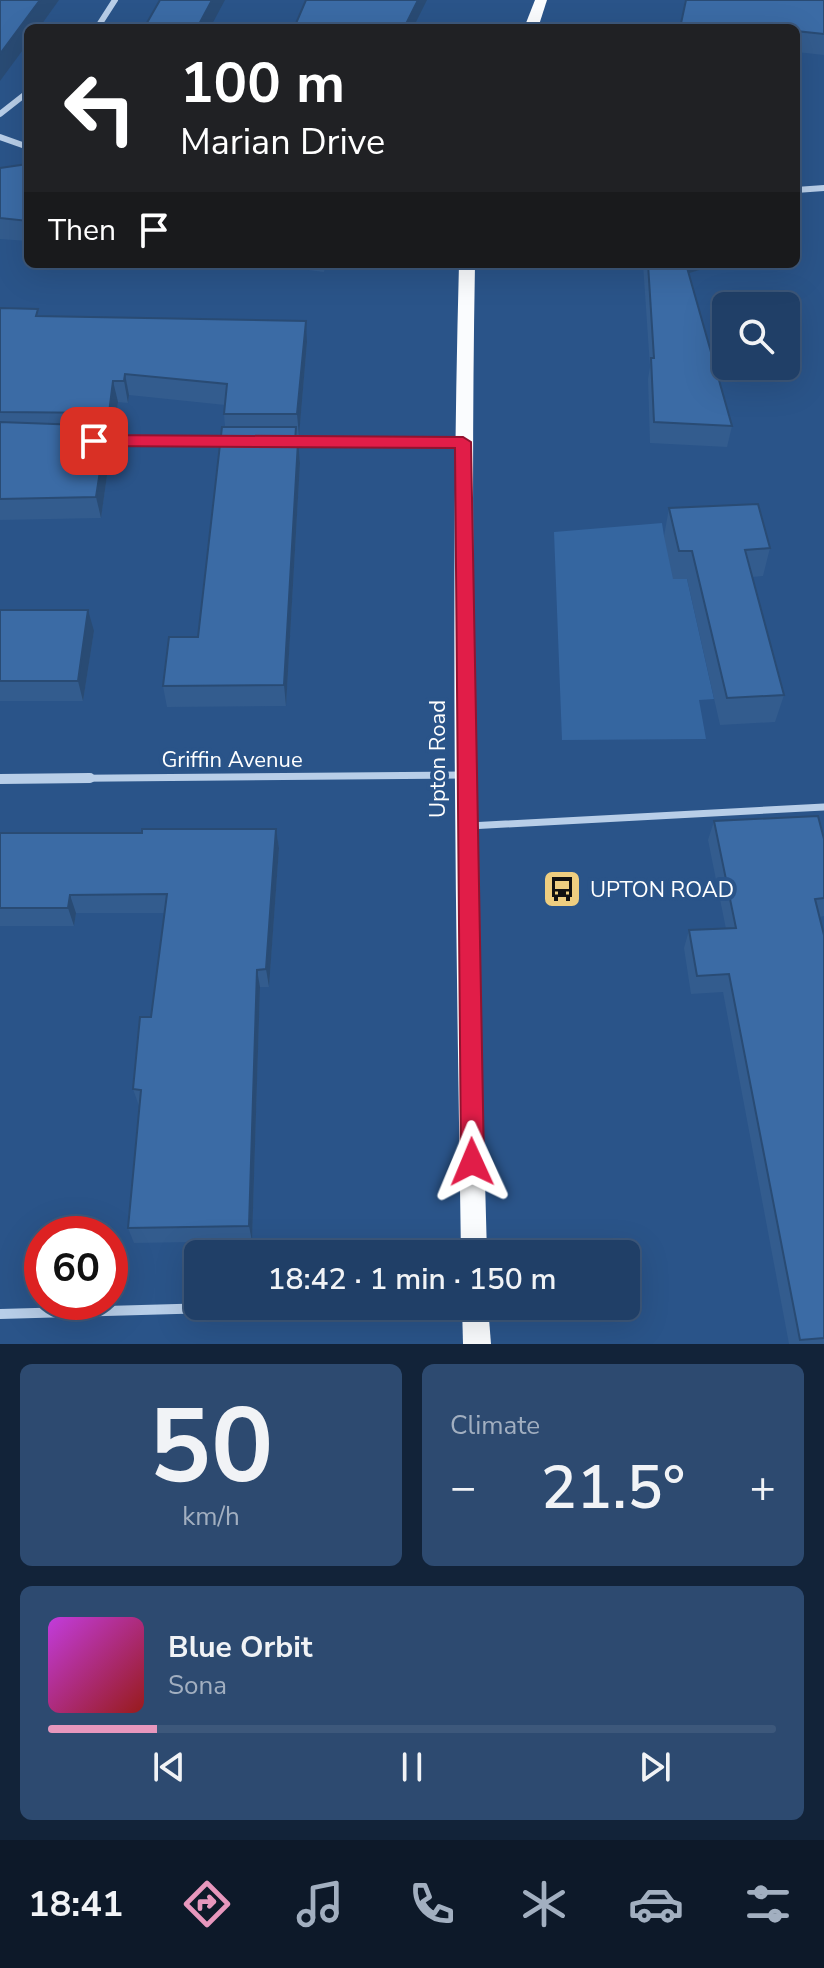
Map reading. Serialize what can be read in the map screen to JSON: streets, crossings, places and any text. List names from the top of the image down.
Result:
{
  "streets": {
    "main road": ["Upton Road"],
    "street": ["Griffin Avenue"]
  },
  "crossings": [
    ["Griffin Avenue", "Upton Road"]
  ],
  "places": {
    "bus stop": ["UPTON ROAD"]
  },
  "page": {
    "turn": ["100 m", "Marian Drive"],
    "then": "Then",
    "limit": "60",
    "trip": "18:42 · 1 min · 150 m",
    "tile": [
      ["50", "km/h"],
      "Climate"
    ],
    "heat": ["−", "21.5°", "+"],
    "song": ["Blue Orbit", "Sona"],
    "tabs": "18:41"
  }
}
